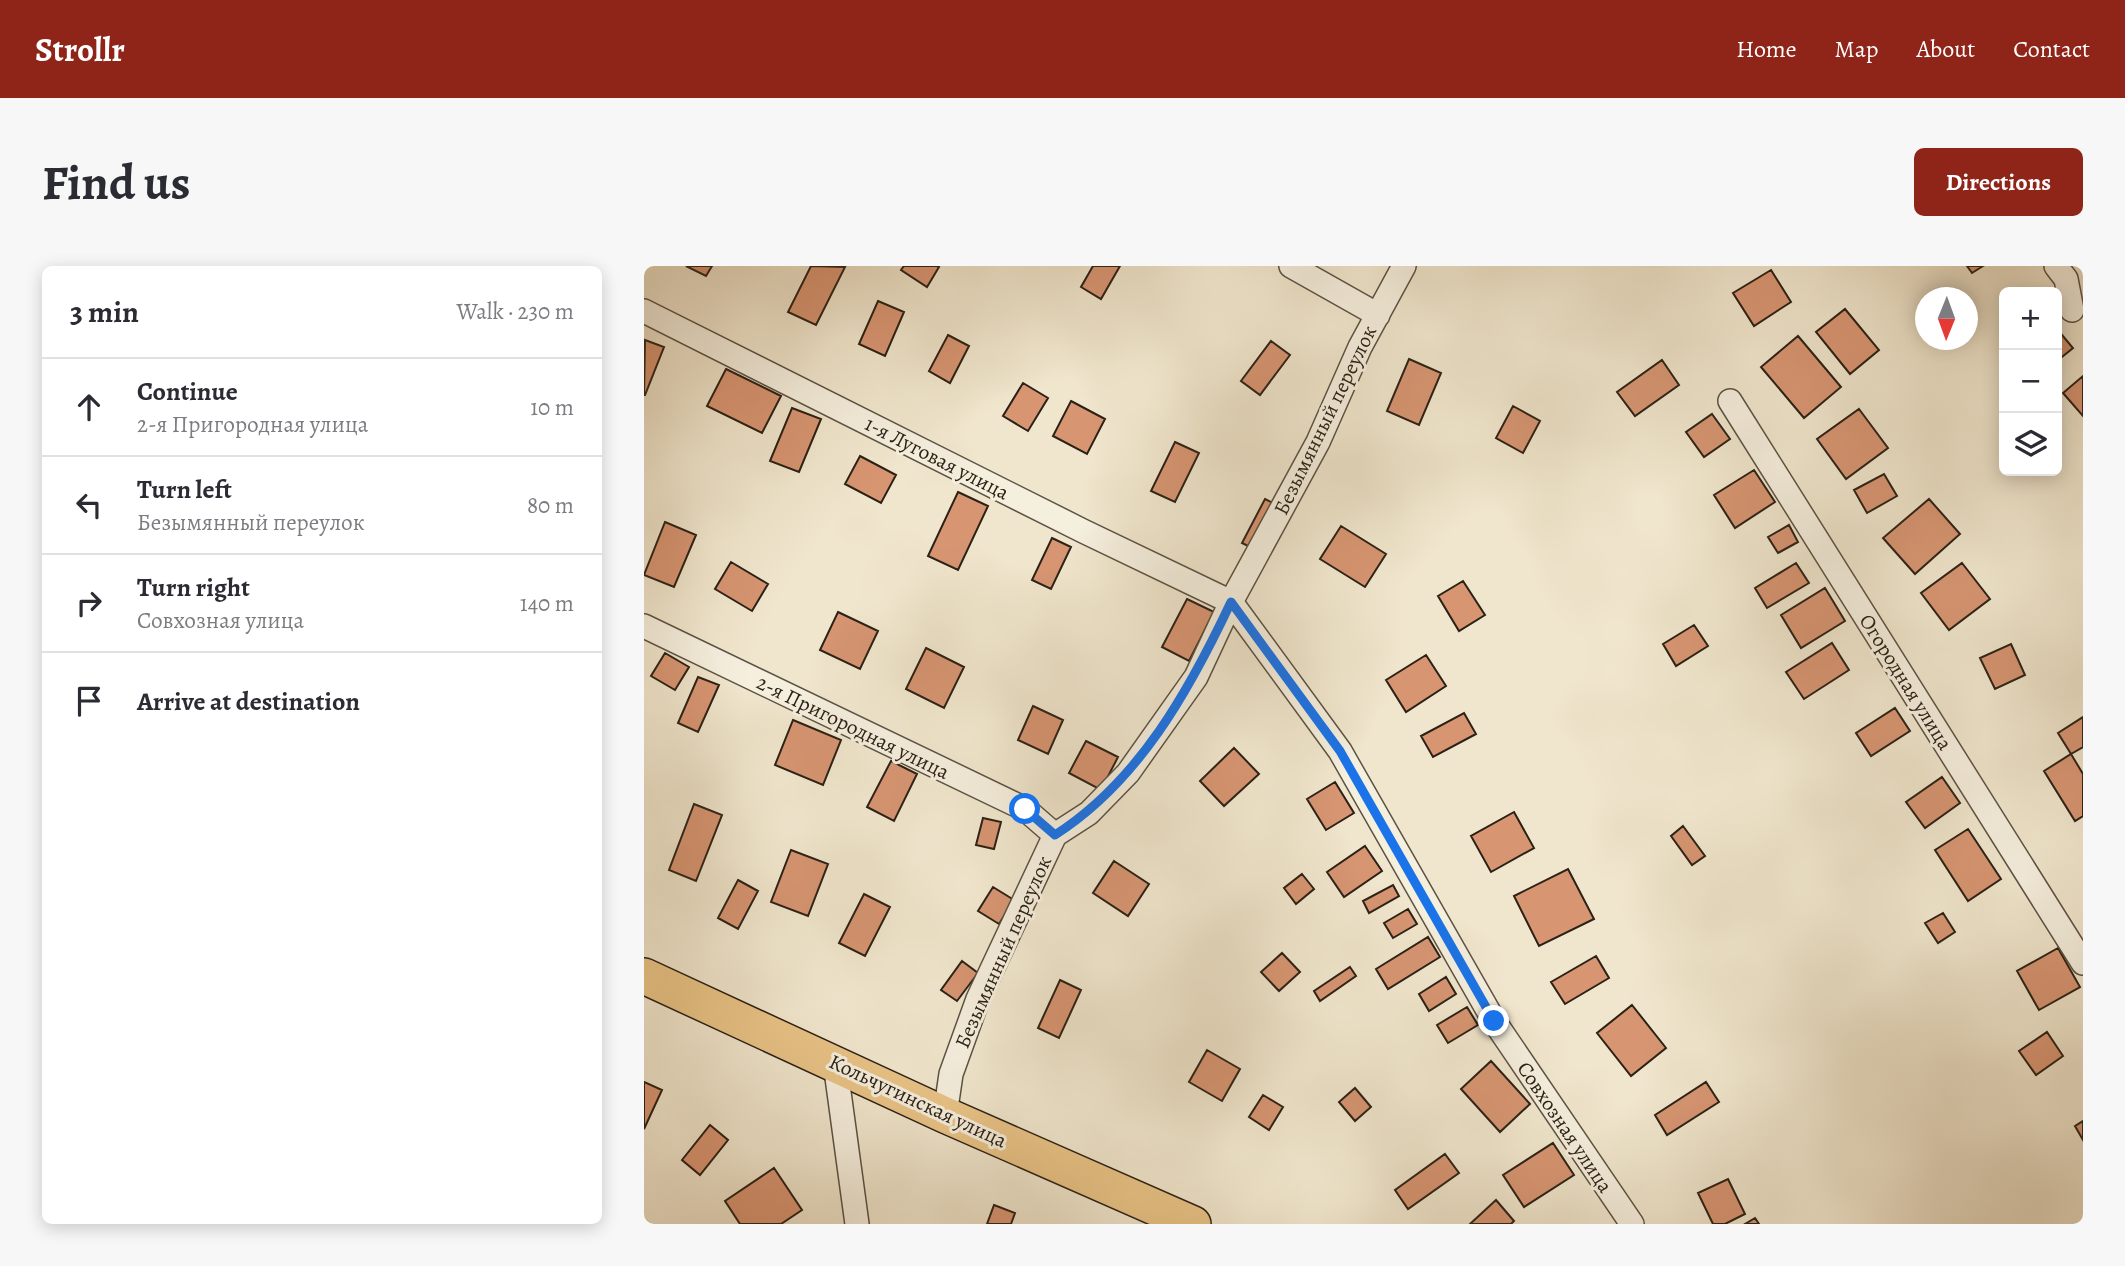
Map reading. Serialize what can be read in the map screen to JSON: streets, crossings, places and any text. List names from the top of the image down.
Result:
{
  "streets": {
    "main road": ["Кольчугинская улица"],
    "street": [
      "Безымянный переулок",
      "1-я Луговая улица",
      "Огородная улица",
      "2-я Пригородная улица",
      "Совхозная улица"
    ]
  },
  "crossings": [
    ["Безымянный переулок", "1-я Луговая улица"],
    ["Безымянный переулок", "2-я Пригородная улица"],
    ["Безымянный переулок", "Кольчугинская улица"],
    ["Безымянный переулок", "Совхозная улица"],
    ["1-я Луговая улица", "Совхозная улица"]
  ],
  "north": "bottom",
  "page": {
    "header": "Strollr",
    "nav": [
      "Home",
      "Map",
      "About",
      "Contact"
    ],
    "buttons": "Directions",
    "title": "Find us",
    "heading": ["3 min", "Walk · 230 m"],
    "map_buttons": ["+", "−"],
    "list": [
      ["Continue", "2-я Пригородная улица", "10 m"],
      ["Turn left", "Безымянный переулок", "80 m"],
      ["Turn right", "Совхозная улица", "140 m"],
      "Arrive at destination"
    ]
  }
}
